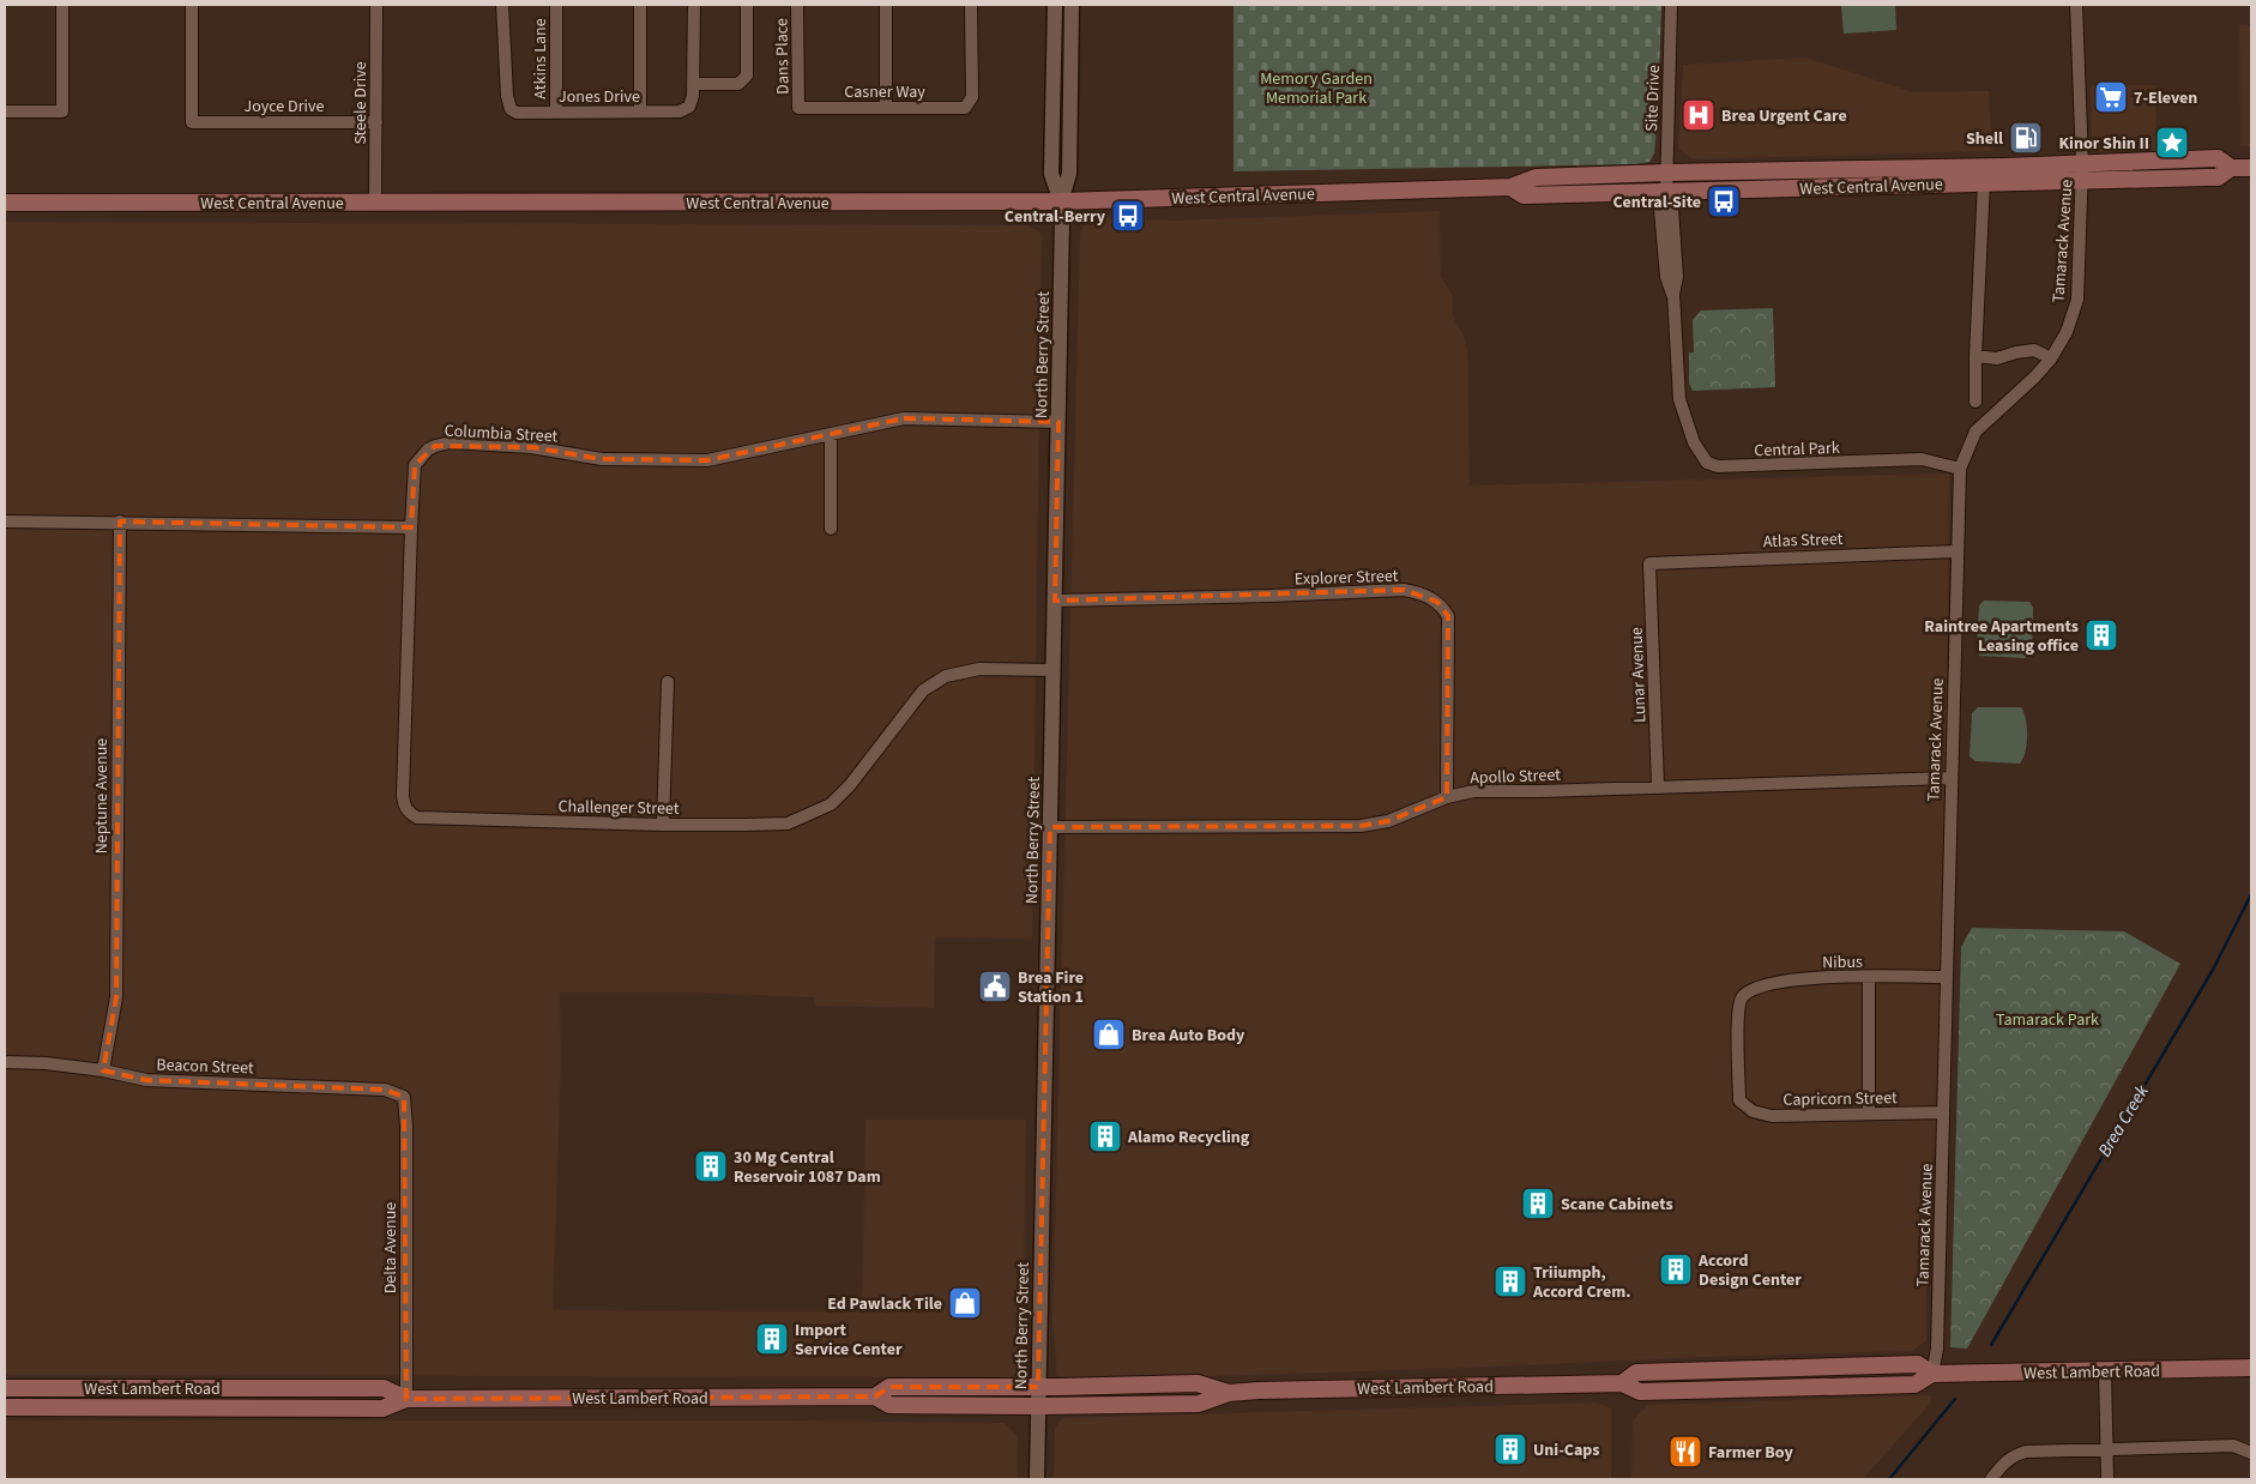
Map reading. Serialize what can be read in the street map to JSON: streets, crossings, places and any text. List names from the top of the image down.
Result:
{
  "streets": {
    "main road": ["West Central Avenue", "West Lambert Road"],
    "street": [
      "Dans Place",
      "Atkins Lane",
      "Casner Way",
      "Jones Drive",
      "Site Drive",
      "Steele Drive",
      "Joyce Drive",
      "Tamarack Avenue",
      "North Berry Street",
      "Columbia Street",
      "Central Park",
      "Atlas Street",
      "Explorer Street",
      "Lunar Avenue",
      "Apollo Street",
      "Neptune Avenue",
      "Challenger Street",
      "Nibus",
      "Beacon Street",
      "Capricorn Street",
      "Delta Avenue"
    ]
  },
  "crossings": [
    ["Dans Place", "Casner Way"],
    ["Atkins Lane", "Jones Drive"],
    ["Site Drive", "West Central Avenue"],
    ["Site Drive", "Central Park"],
    ["Steele Drive", "Joyce Drive"],
    ["Steele Drive", "West Central Avenue"],
    ["West Central Avenue", "Tamarack Avenue"],
    ["West Central Avenue", "North Berry Street"],
    ["Tamarack Avenue", "Central Park"],
    ["Tamarack Avenue", "Atlas Street"],
    ["Tamarack Avenue", "Apollo Street"],
    ["Tamarack Avenue", "Nibus"],
    ["Tamarack Avenue", "Capricorn Street"],
    ["Tamarack Avenue", "West Lambert Road"],
    ["North Berry Street", "Columbia Street"],
    ["North Berry Street", "Explorer Street"],
    ["North Berry Street", "Apollo Street"],
    ["North Berry Street", "Challenger Street"],
    ["North Berry Street", "West Lambert Road"],
    ["Columbia Street", "Challenger Street"],
    ["Atlas Street", "Lunar Avenue"],
    ["Explorer Street", "Apollo Street"],
    ["Lunar Avenue", "Apollo Street"],
    ["Neptune Avenue", "Beacon Street"],
    ["Nibus", "Capricorn Street"],
    ["Beacon Street", "Delta Avenue"],
    ["Delta Avenue", "West Lambert Road"]
  ],
  "water": ["Brea Creek"],
  "parks": ["Memory Garden Memorial Park", "Tamarack Park"],
  "places": {
    "supermarket": ["7-Eleven"],
    "hospital": ["Brea Urgent Care"],
    "fuel station": ["Shell"],
    "place": ["Kinor Shin II"],
    "bus stop": ["Central-Site", "Central-Berry"],
    "building": [
      "Raintree Apartments Leasing office",
      "Alamo Recycling",
      "30 Mg Central Reservoir 1087 Dam",
      "Scane Cabinets",
      "Accord Design Center",
      "Triiumph, Accord Crem.",
      "Import Service Center",
      "Uni-Caps"
    ],
    "public building": ["Brea Fire Station 1"],
    "shop": ["Brea Auto Body", "Ed Pawlack Tile"],
    "restaurant": ["Farmer Boy"]
  }
}
